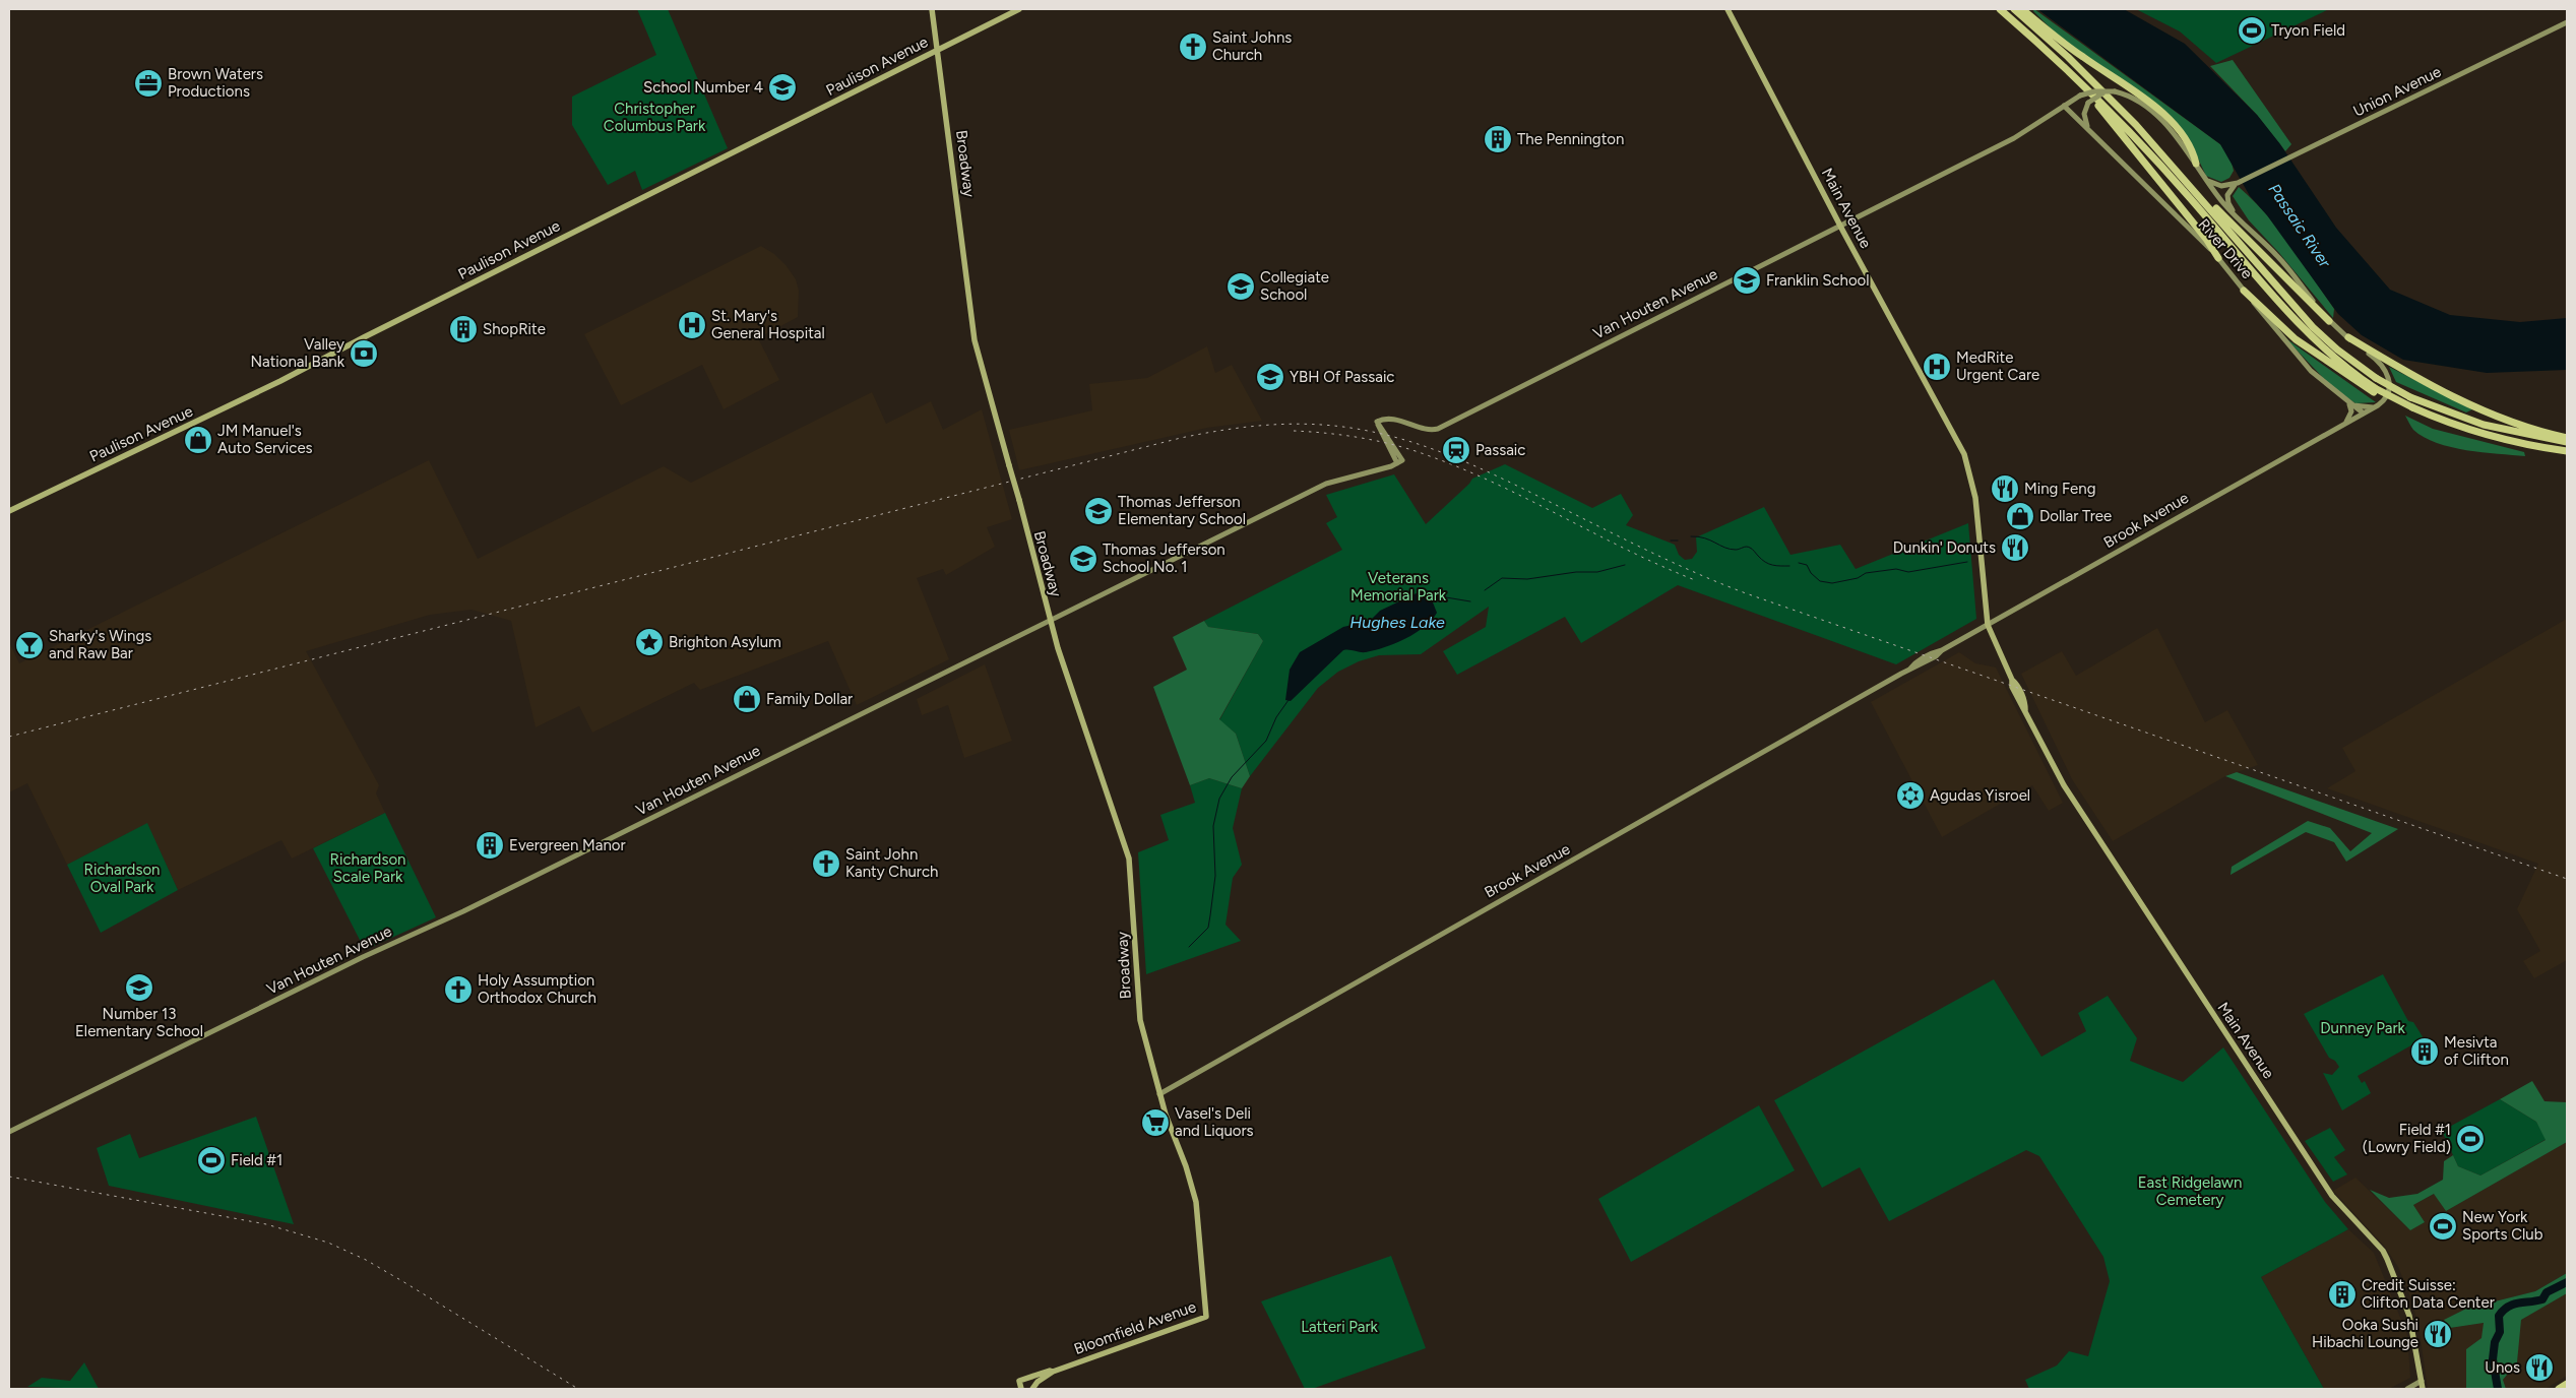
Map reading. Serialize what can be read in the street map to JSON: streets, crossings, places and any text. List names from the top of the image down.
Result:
{
  "streets": {
    "main road": [
      "Paulison Avenue",
      "Union Avenue",
      "Broadway",
      "Main Avenue",
      "River Drive",
      "Van Houten Avenue",
      "Brook Avenue",
      "Bloomfield Avenue"
    ]
  },
  "crossings": [
    ["Paulison Avenue", "Broadway"],
    ["Broadway", "Van Houten Avenue"],
    ["Broadway", "Brook Avenue"],
    ["Broadway", "Bloomfield Avenue"],
    ["Main Avenue", "Van Houten Avenue"],
    ["Main Avenue", "Brook Avenue"],
    ["River Drive", "Van Houten Avenue"],
    ["River Drive", "Brook Avenue"]
  ],
  "water": ["Passaic River", "Hughes Lake"],
  "parks": [
    "Christopher Columbus Park",
    "Veterans Memorial Park",
    "Richardson Scale Park",
    "Richardson Oval Park",
    "Dunney Park",
    "East Ridgelawn Cemetery",
    "Latteri Park"
  ],
  "places": {
    "sports": [
      "Tryon Field",
      "Field #1 (Lowry Field)",
      "Field #1",
      "New York Sports Club"
    ],
    "church": ["Saint Johns Church", "Saint John Kanty Church", "Holy Assumption Orthodox Church"],
    "office": ["Brown Waters Productions"],
    "school or university": [
      "School Number 4",
      "Franklin School",
      "Collegiate School",
      "YBH Of Passaic",
      "Thomas Jefferson Elementary School",
      "Thomas Jefferson School No. 1",
      "Number 13 Elementary School"
    ],
    "building": [
      "The Pennington",
      "ShopRite",
      "Evergreen Manor",
      "Mesivta of Clifton",
      "Credit Suisse: Clifton Data Center"
    ],
    "hospital": ["St. Mary's General Hospital", "MedRite Urgent Care"],
    "bank": ["Valley National Bank"],
    "shop": ["JM Manuel's Auto Services", "Dollar Tree", "Family Dollar"],
    "station": ["Passaic"],
    "restaurant": [
      "Ming Feng",
      "Dunkin' Donuts",
      "Ooka Sushi Hibachi Lounge",
      "Unos"
    ],
    "place": ["Brighton Asylum"],
    "bar": ["Sharky's Wings and Raw Bar"],
    "synagogue": ["Agudas Yisroel"],
    "supermarket": ["Vasel's Deli and Liquors"]
  }
}
